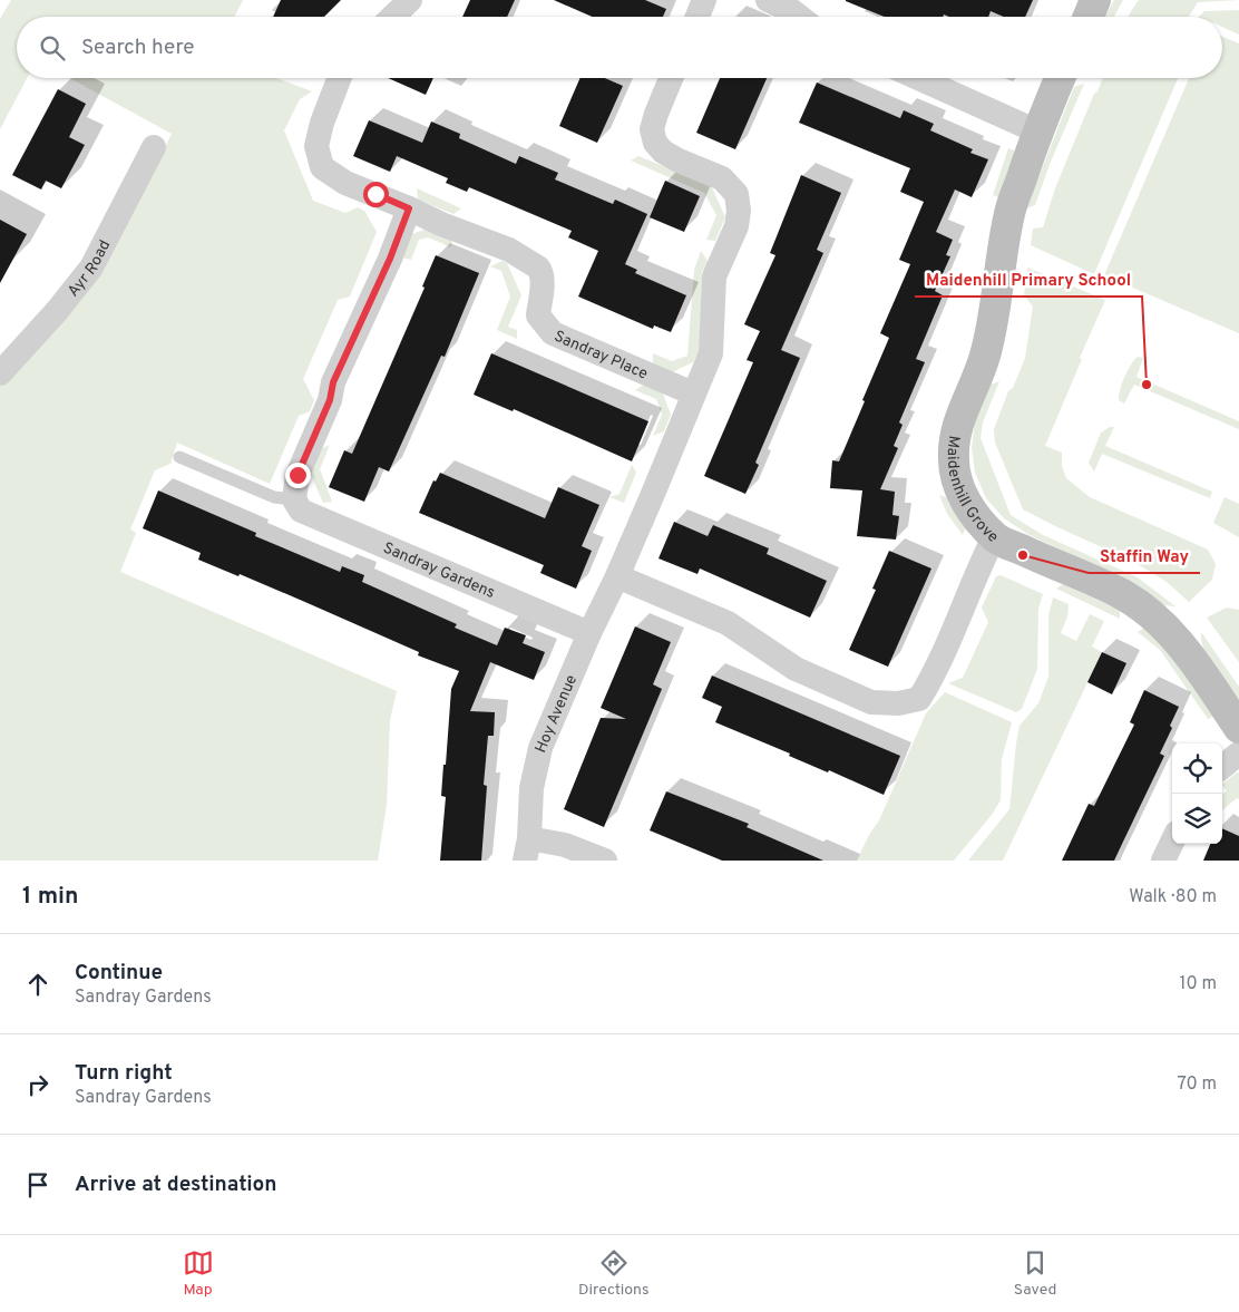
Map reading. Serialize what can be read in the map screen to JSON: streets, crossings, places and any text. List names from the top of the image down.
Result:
{
  "streets": {
    "street": [
      "Ayr Road",
      "Sandray Place",
      "Maidenhill Grove",
      "Sandray Gardens",
      "Hoy Avenue"
    ]
  },
  "crossings": [
    ["Sandray Place", "Hoy Avenue"],
    ["Sandray Gardens", "Hoy Avenue"]
  ],
  "places": ["Maidenhill Primary School", "Staffin Way"],
  "page": {
    "search": "Search here",
    "heading": ["1 min", "Walk · 80 m"],
    "list": [
      ["Continue", "Sandray Gardens", "10 m"],
      ["Turn right", "Sandray Gardens", "70 m"],
      "Arrive at destination"
    ],
    "nav": ["Map", "Directions", "Saved"]
  }
}
